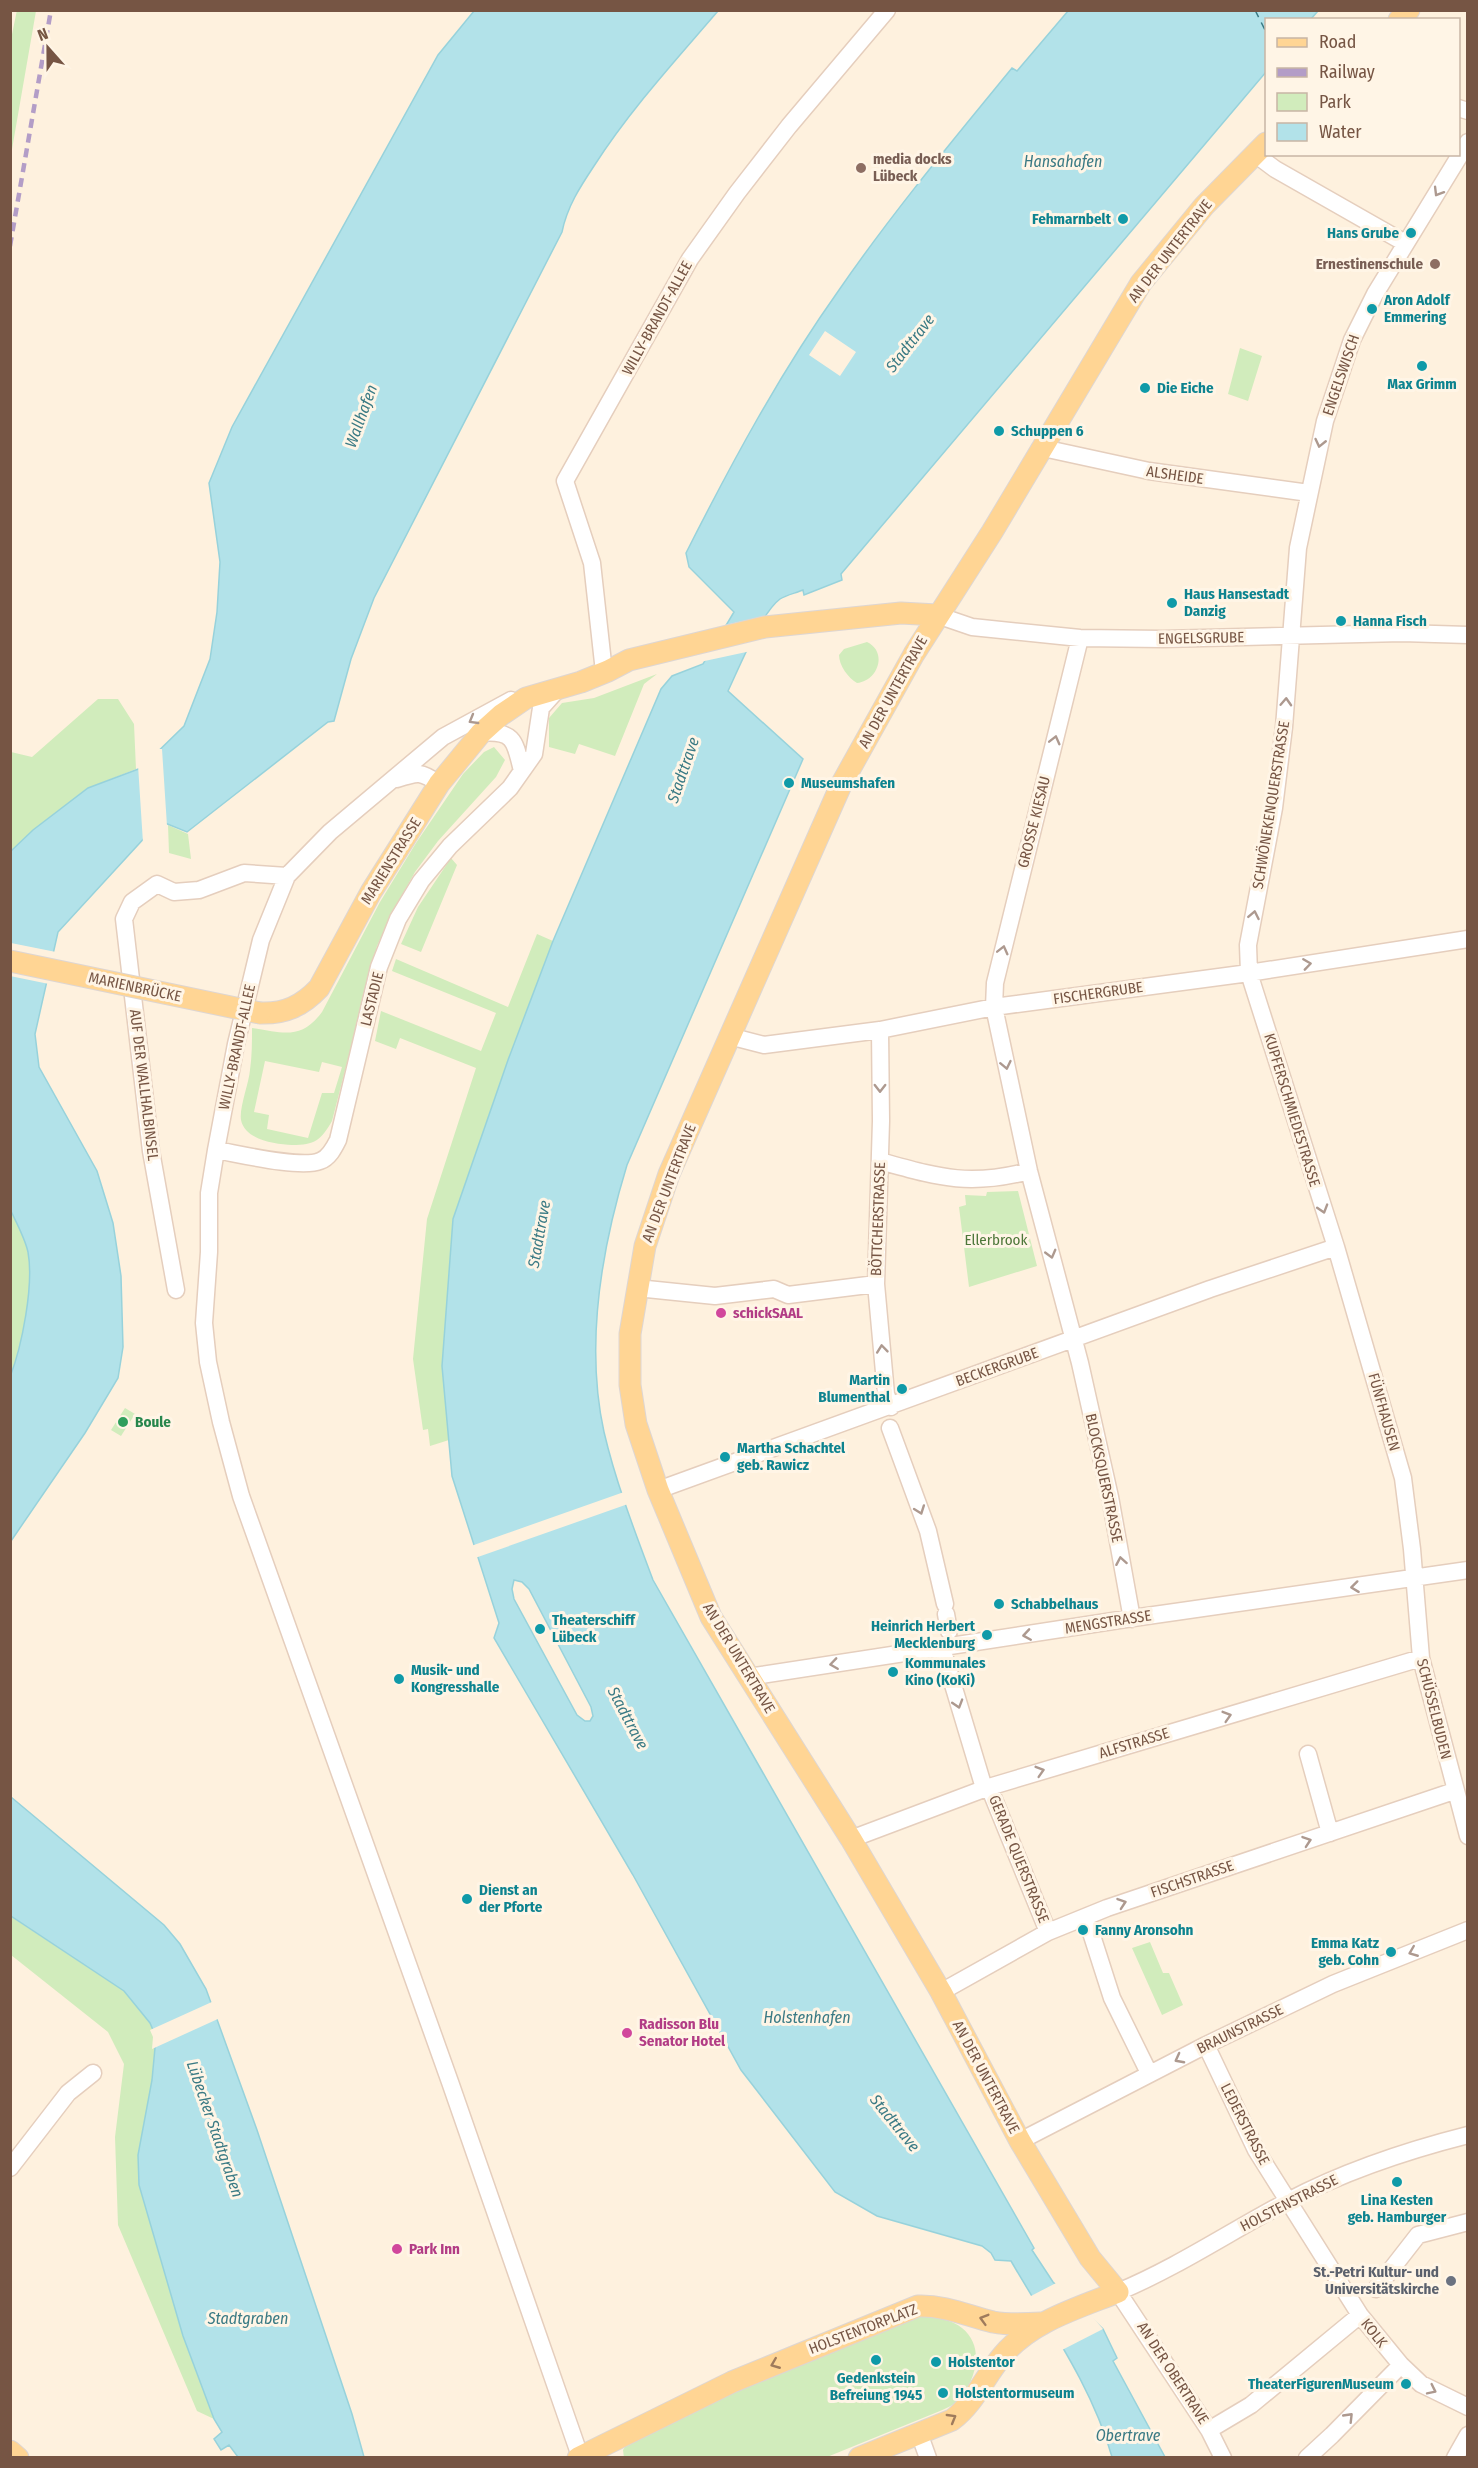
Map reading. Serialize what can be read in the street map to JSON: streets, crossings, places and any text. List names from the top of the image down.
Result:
{
  "streets": {
    "main road": [
      "AN DER UNTERTRAVE",
      "WILLY-BRANDT-ALLEE",
      "MARIENSTRASSE",
      "MARIENBRÜCKE",
      "HOLSTENTORPLATZ"
    ],
    "street": [
      "ENGELSWISCH",
      "ALSHEIDE",
      "ENGELSGRUBE",
      "SCHWÖNEKENQUERSTRASSE",
      "GROSSE KIESAU",
      "FISCHERGRUBE",
      "LASTADIE",
      "AUF DER WALLHALBINSEL",
      "KUPFERSCHMIEDESTRASSE",
      "BÖTTCHERSTRASSE",
      "BECKERGRUBE",
      "FÜNFHAUSEN",
      "BLOCKSQUERSTRASSE",
      "MENGSTRASSE",
      "SCHÜSSELBUDEN",
      "ALFSTRASSE",
      "GERADE QUERSTRASSE",
      "FISCHSTRASSE",
      "BRAUNSTRASSE",
      "LEDERSTRASSE",
      "HOLSTENSTRASSE",
      "KOLK",
      "AN DER OBERTRAVE"
    ]
  },
  "crossings": [
    ["AN DER UNTERTRAVE", "WILLY-BRANDT-ALLEE"],
    ["AN DER UNTERTRAVE", "ALSHEIDE"],
    ["AN DER UNTERTRAVE", "ENGELSGRUBE"],
    ["AN DER UNTERTRAVE", "FISCHERGRUBE"],
    ["AN DER UNTERTRAVE", "BECKERGRUBE"],
    ["AN DER UNTERTRAVE", "MENGSTRASSE"],
    ["AN DER UNTERTRAVE", "ALFSTRASSE"],
    ["AN DER UNTERTRAVE", "FISCHSTRASSE"],
    ["AN DER UNTERTRAVE", "BRAUNSTRASSE"],
    ["AN DER UNTERTRAVE", "HOLSTENSTRASSE"],
    ["AN DER UNTERTRAVE", "AN DER OBERTRAVE"],
    ["WILLY-BRANDT-ALLEE", "ENGELSGRUBE"],
    ["WILLY-BRANDT-ALLEE", "MARIENSTRASSE"],
    ["WILLY-BRANDT-ALLEE", "LASTADIE"],
    ["WILLY-BRANDT-ALLEE", "AUF DER WALLHALBINSEL"],
    ["WILLY-BRANDT-ALLEE", "HOLSTENTORPLATZ"],
    ["ENGELSWISCH", "ALSHEIDE"],
    ["ENGELSWISCH", "ENGELSGRUBE"],
    ["ENGELSWISCH", "SCHWÖNEKENQUERSTRASSE"],
    ["ENGELSGRUBE", "SCHWÖNEKENQUERSTRASSE"],
    ["ENGELSGRUBE", "GROSSE KIESAU"],
    ["SCHWÖNEKENQUERSTRASSE", "FISCHERGRUBE"],
    ["SCHWÖNEKENQUERSTRASSE", "KUPFERSCHMIEDESTRASSE"],
    ["GROSSE KIESAU", "FISCHERGRUBE"],
    ["MARIENSTRASSE", "MARIENBRÜCKE"],
    ["FISCHERGRUBE", "KUPFERSCHMIEDESTRASSE"],
    ["FISCHERGRUBE", "BÖTTCHERSTRASSE"],
    ["KUPFERSCHMIEDESTRASSE", "BECKERGRUBE"],
    ["KUPFERSCHMIEDESTRASSE", "FÜNFHAUSEN"],
    ["BÖTTCHERSTRASSE", "BECKERGRUBE"],
    ["BÖTTCHERSTRASSE", "GERADE QUERSTRASSE"],
    ["BECKERGRUBE", "FÜNFHAUSEN"],
    ["BECKERGRUBE", "BLOCKSQUERSTRASSE"],
    ["FÜNFHAUSEN", "MENGSTRASSE"],
    ["FÜNFHAUSEN", "SCHÜSSELBUDEN"],
    ["BLOCKSQUERSTRASSE", "MENGSTRASSE"],
    ["MENGSTRASSE", "SCHÜSSELBUDEN"],
    ["MENGSTRASSE", "GERADE QUERSTRASSE"],
    ["SCHÜSSELBUDEN", "ALFSTRASSE"],
    ["SCHÜSSELBUDEN", "FISCHSTRASSE"],
    ["ALFSTRASSE", "GERADE QUERSTRASSE"],
    ["GERADE QUERSTRASSE", "FISCHSTRASSE"],
    ["BRAUNSTRASSE", "LEDERSTRASSE"],
    ["LEDERSTRASSE", "HOLSTENSTRASSE"],
    ["LEDERSTRASSE", "KOLK"],
    ["HOLSTENSTRASSE", "KOLK"],
    ["HOLSTENSTRASSE", "AN DER OBERTRAVE"]
  ],
  "one_way": [
    "ENGELSWISCH",
    "SCHWÖNEKENQUERSTRASSE",
    "GROSSE KIESAU",
    "KUPFERSCHMIEDESTRASSE",
    "BLOCKSQUERSTRASSE",
    "MENGSTRASSE",
    "ALFSTRASSE",
    "GERADE QUERSTRASSE",
    "FISCHSTRASSE",
    "BRAUNSTRASSE",
    "HOLSTENTORPLATZ"
  ],
  "water": [
    "Hansahafen",
    "Stadttrave",
    "Wallhafen",
    "Holstenhafen",
    "Lübecker Stadtgraben",
    "Stadtgraben",
    "Obertrave"
  ],
  "parks": ["Ellerbrook"],
  "places": [
    "media docks Lübeck",
    "Fehmarnbelt",
    "Hans Grube",
    "Ernestinenschule",
    "Aron Adolf Emmering",
    "Max Grimm",
    "Die Eiche",
    "Schuppen 6",
    "Haus Hansestadt Danzig",
    "Hanna Fisch",
    "Museumshafen",
    "schickSAAL",
    "Martin Blumenthal",
    "Boule",
    "Martha Schachtel geb. Rawicz",
    "Schabbelhaus",
    "Theaterschiff Lübeck",
    "Heinrich Herbert Mecklenburg",
    "Kommunales Kino (KoKi)",
    "Musik- und Kongresshalle",
    "Dienst an der Pforte",
    "Fanny Aronsohn",
    "Emma Katz geb. Cohn",
    "Radisson Blu Senator Hotel",
    "Lina Kesten geb. Hamburger",
    "Park Inn",
    "St.-Petri Kultur- und Universitätskirche",
    "Gedenkstein Befreiung 1945",
    "Holstentor",
    "TheaterFigurenMuseum",
    "Holstentormuseum"
  ],
  "legend": [
    "Road",
    "Railway",
    "Park",
    "Water"
  ],
  "north": "top"
}
